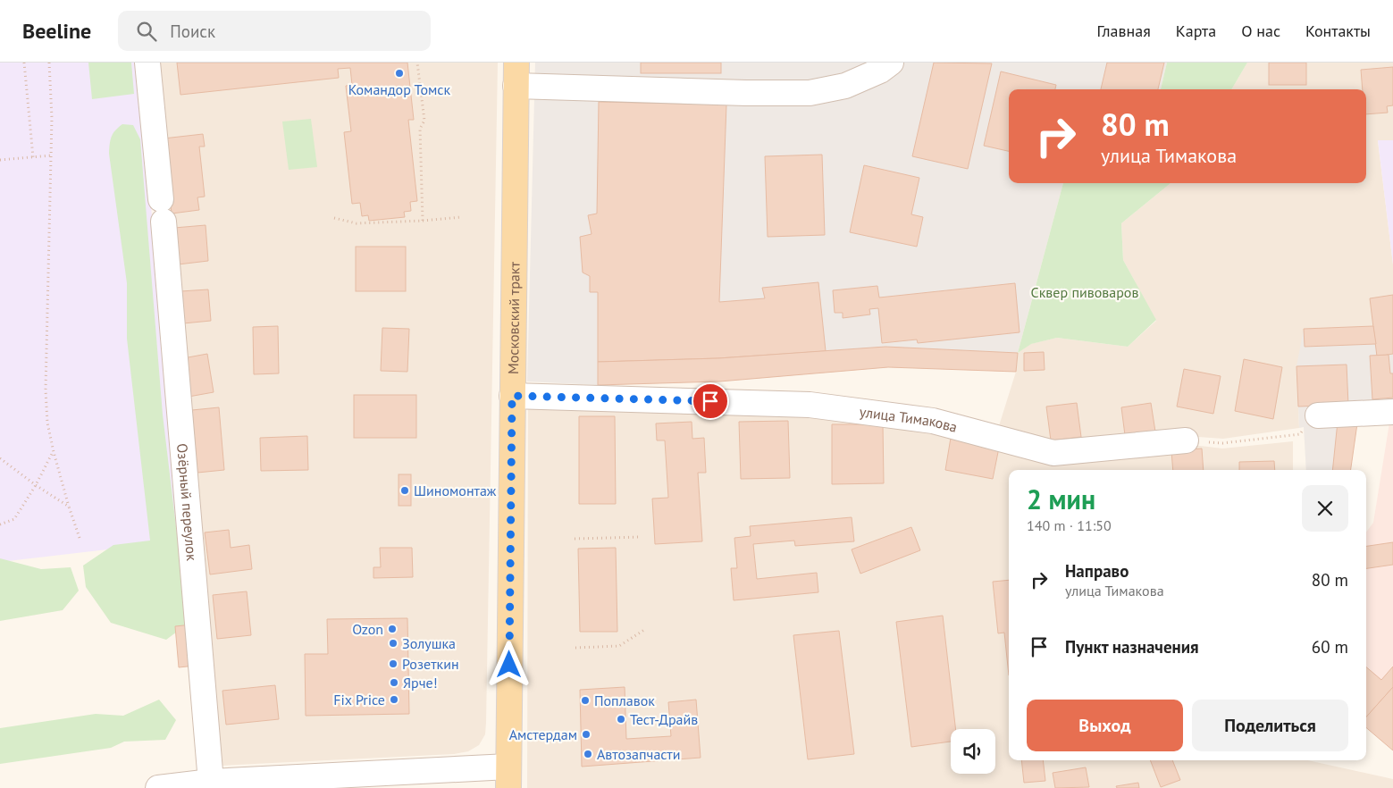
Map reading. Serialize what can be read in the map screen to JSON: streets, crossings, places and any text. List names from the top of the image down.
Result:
{
  "streets": {
    "main road": ["Московский тракт"],
    "street": ["улица Тимакова", "Озёрный переулок"]
  },
  "crossings": [
    ["Московский тракт", "улица Тимакова"]
  ],
  "parks": ["Сквер пивоваров"],
  "places": [
    "Командор Томск",
    "Шиномонтаж",
    "Ozon",
    "Золушка",
    "Розеткин",
    "Ярче!",
    "Fix Price",
    "Поплавок",
    "Тест-Драйв",
    "Амстердам",
    "Автозапчасти"
  ],
  "page": {
    "header": "Beeline",
    "search": "Поиск",
    "nav": [
      "Главная",
      "Карта",
      "О нас",
      "Контакты"
    ],
    "turn": ["80 m", "улица Тимакова"],
    "heading": ["2 мин", "140 m · 11:50"],
    "list": [
      {
        "name": "Направо",
        "note": "улица Тимакова",
        "value": "80 m"
      },
      {
        "name": "Пункт назначения",
        "value": "60 m"
      }
    ],
    "buttons": ["Выход", "Поделиться"]
  }
}
